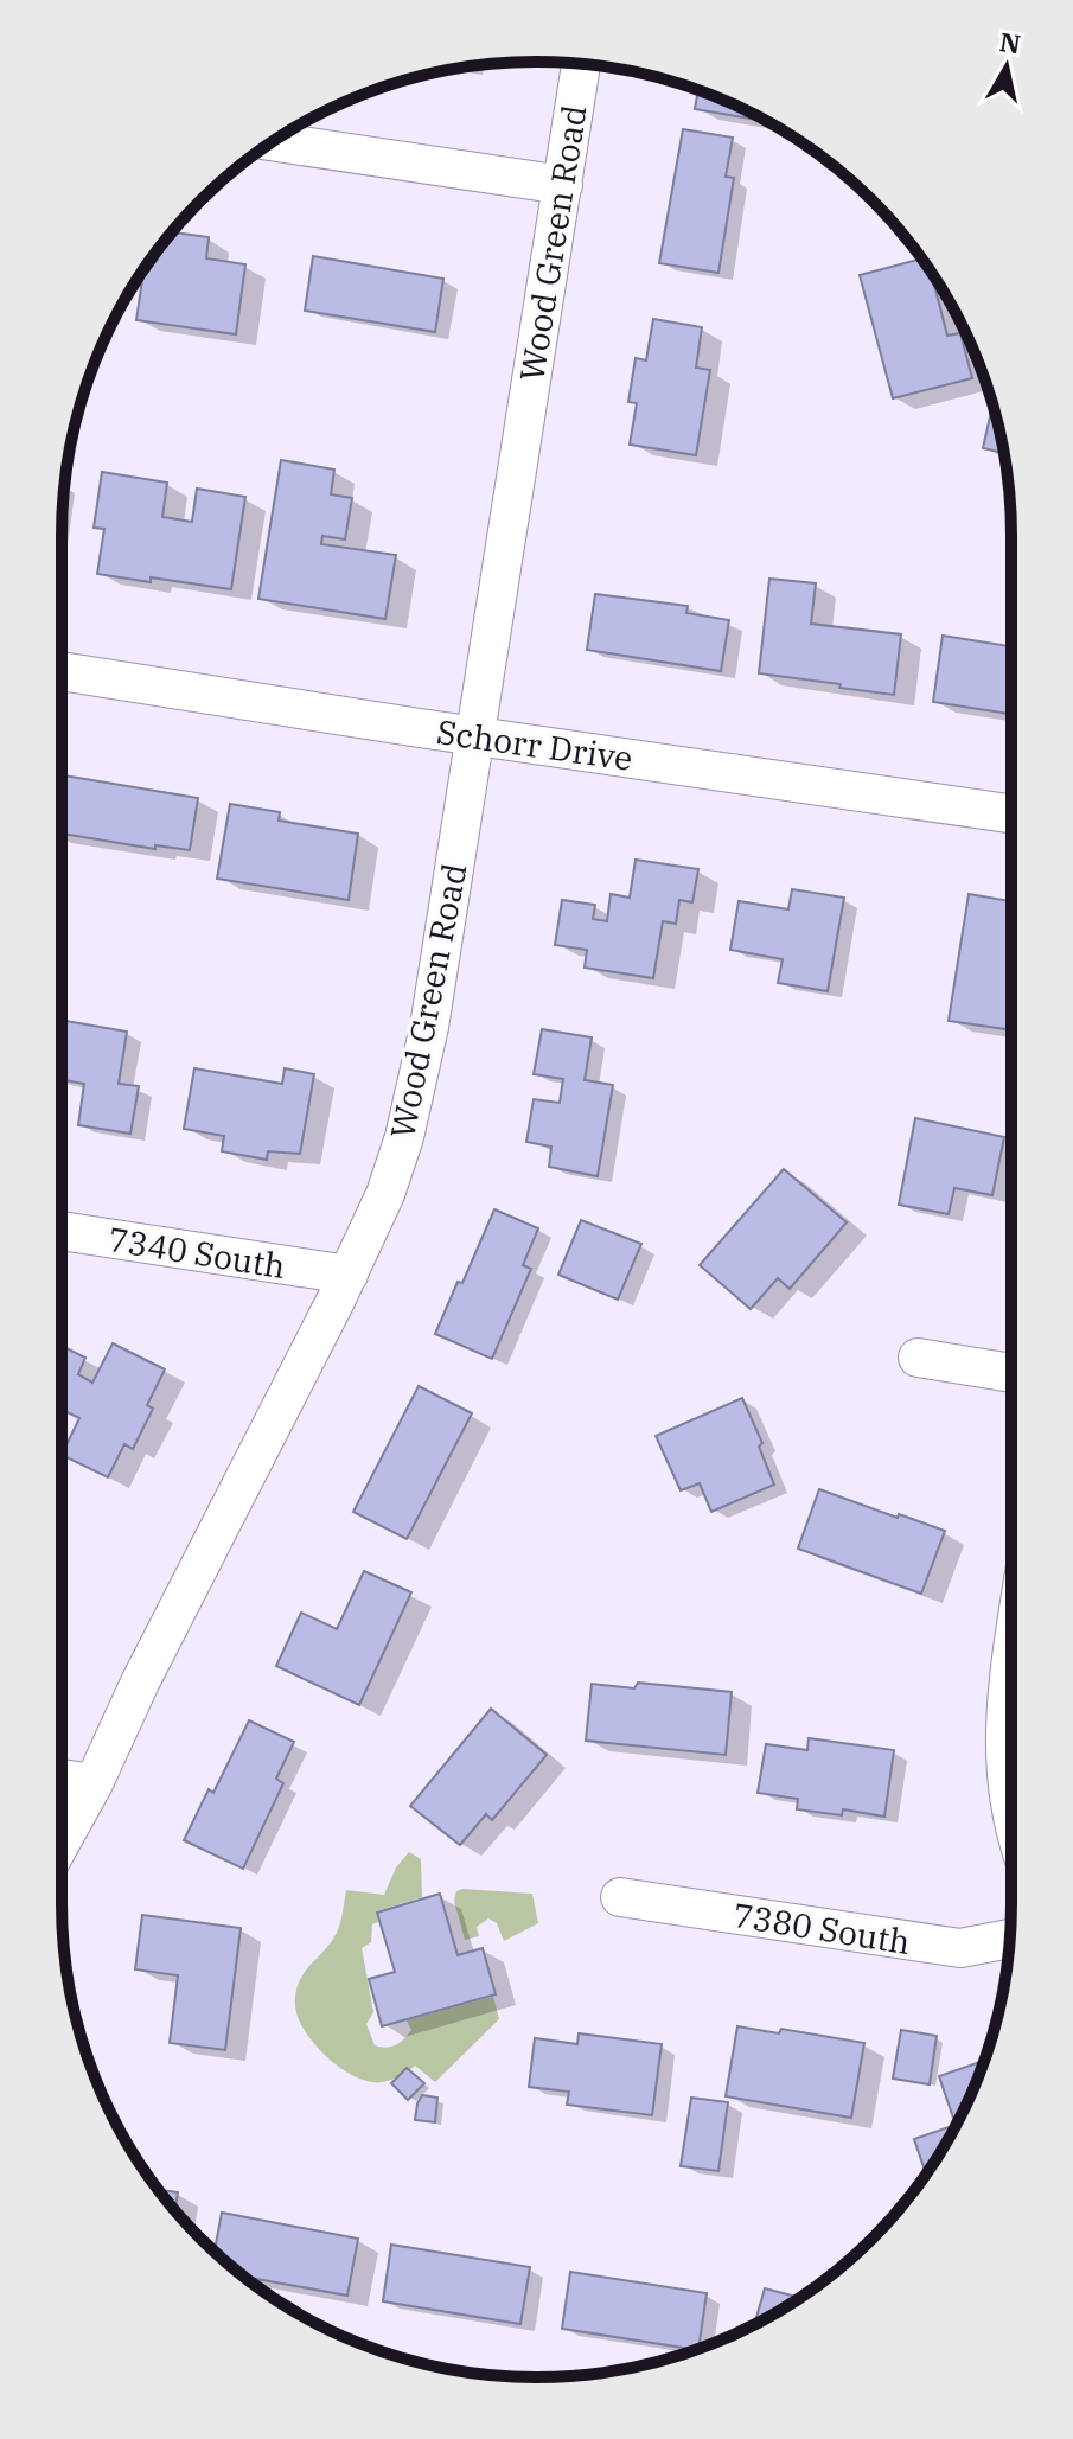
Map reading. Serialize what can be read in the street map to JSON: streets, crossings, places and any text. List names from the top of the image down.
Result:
{
  "streets": {
    "street": [
      "Wood Green Road",
      "Schorr Drive",
      "7340 South",
      "7380 South"
    ]
  },
  "crossings": [
    ["Wood Green Road", "Schorr Drive"],
    ["Wood Green Road", "7340 South"]
  ],
  "north": "top"
}
